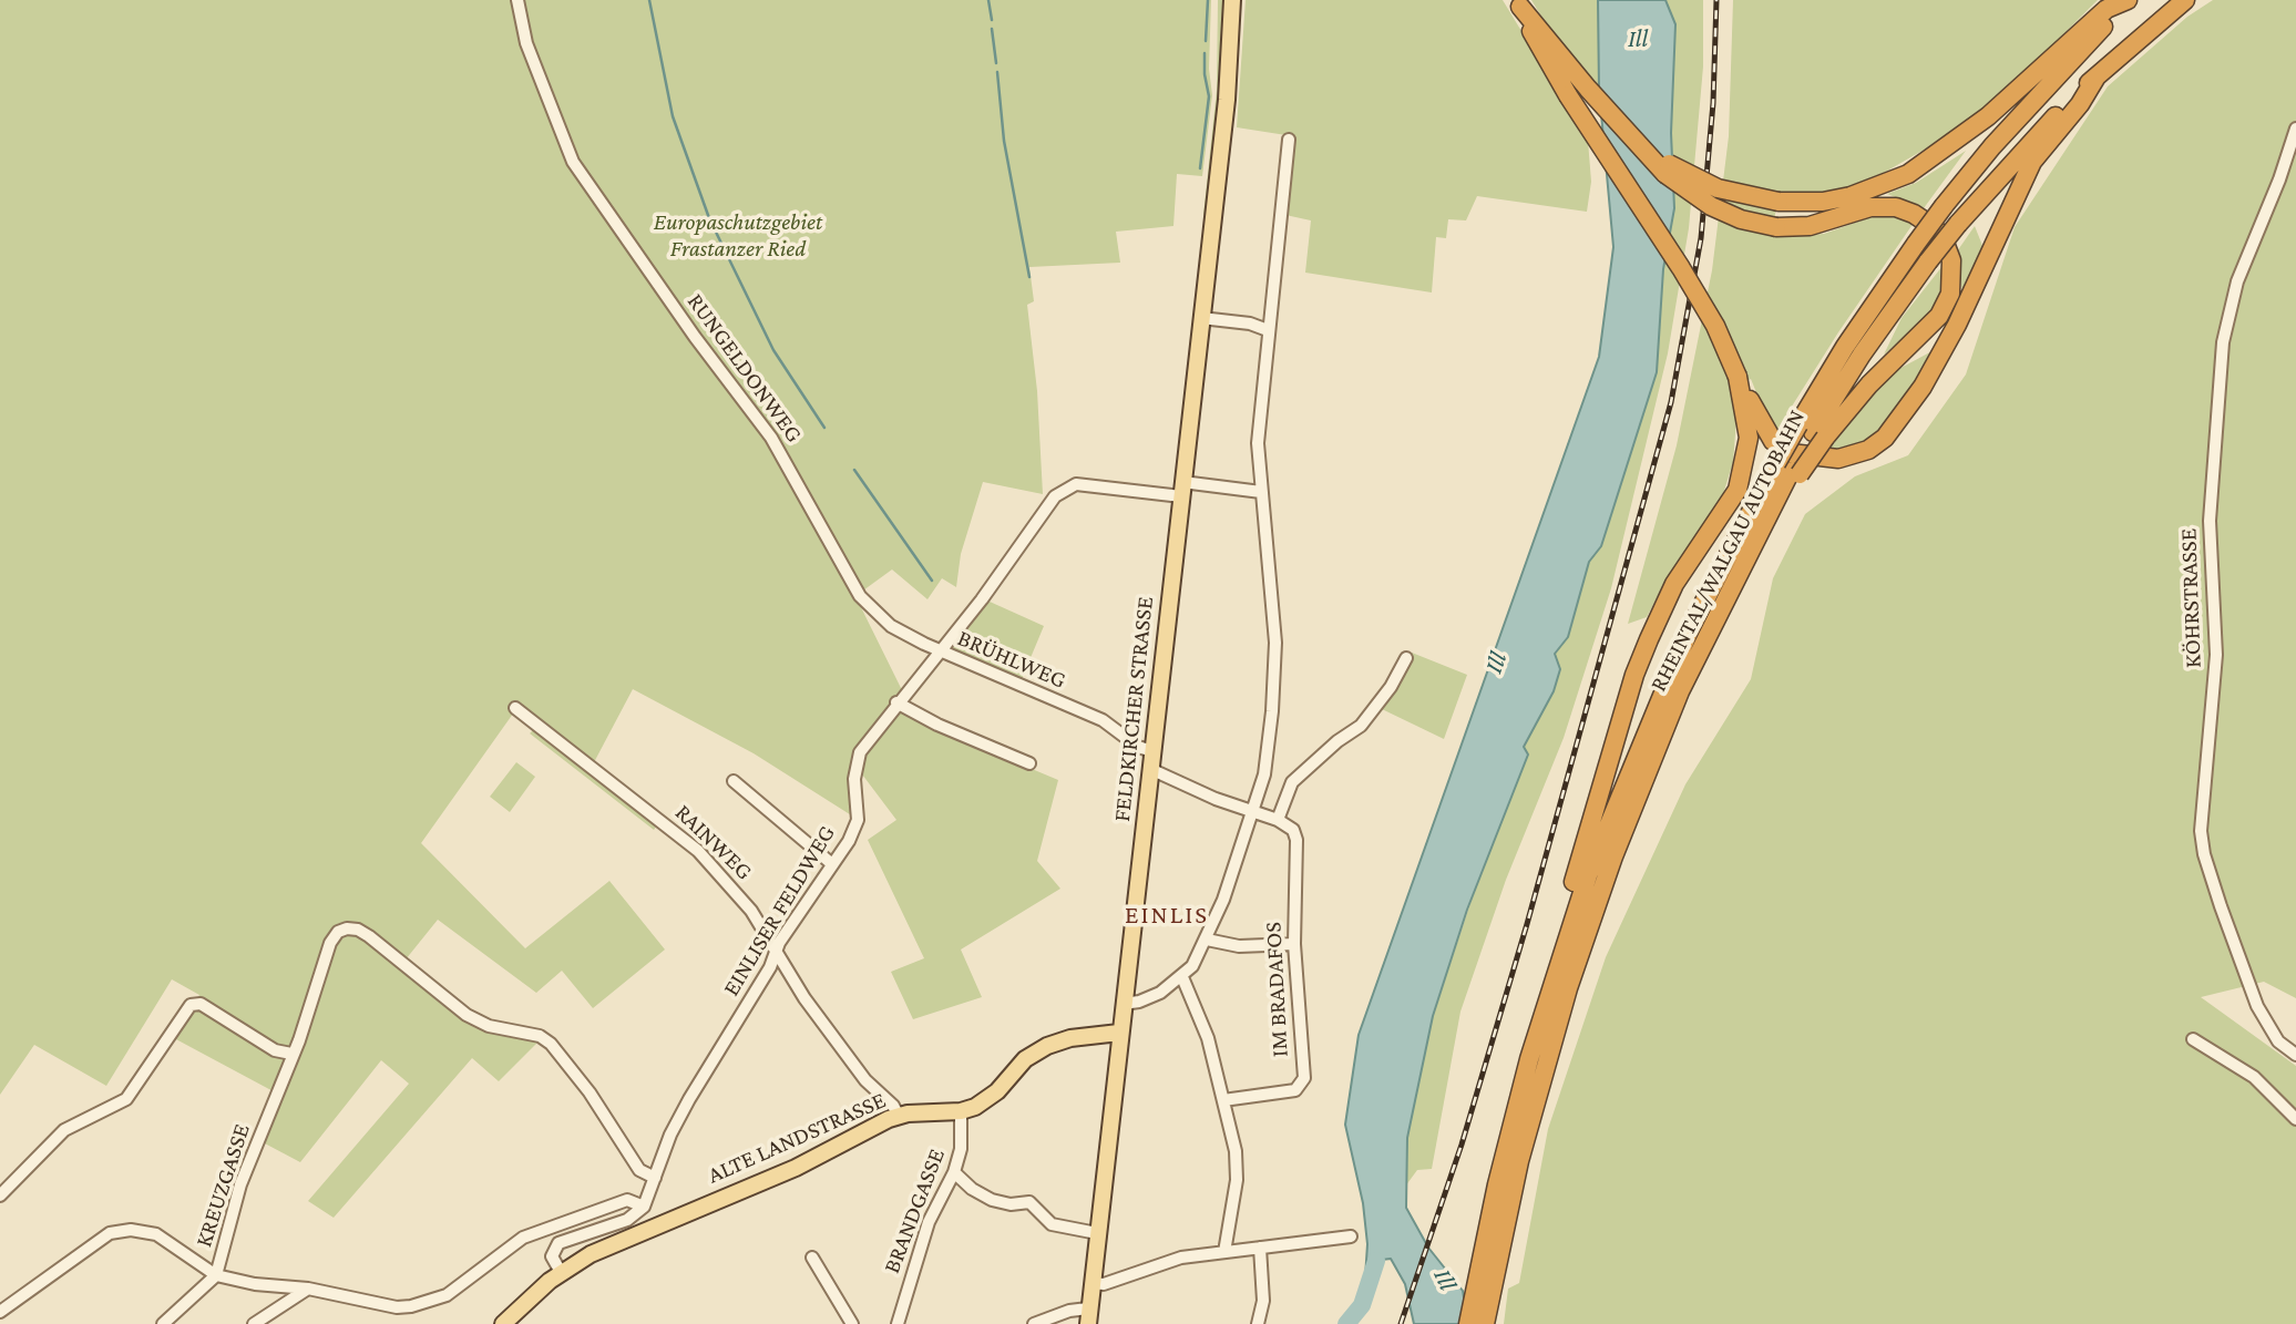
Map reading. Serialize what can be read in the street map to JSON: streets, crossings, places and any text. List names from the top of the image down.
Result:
{
  "streets": {
    "highway": ["RHEINTAL/WALGAU AUTOBAHN"],
    "main road": ["FELDKIRCHER STRASSE", "ALTE LANDSTRASSE"],
    "street": [
      "RUNGELDONWEG",
      "KÖHRSTRASSE",
      "BRÜHLWEG",
      "RAINWEG",
      "EINLISER FELDWEG",
      "IM BRADAFOS",
      "KREUZGASSE",
      "BRANDGASSE"
    ]
  },
  "crossings": [
    ["RUNGELDONWEG", "BRÜHLWEG"],
    ["BRÜHLWEG", "FELDKIRCHER STRASSE"],
    ["BRÜHLWEG", "EINLISER FELDWEG"],
    ["FELDKIRCHER STRASSE", "EINLISER FELDWEG"],
    ["FELDKIRCHER STRASSE", "ALTE LANDSTRASSE"],
    ["RAINWEG", "EINLISER FELDWEG"],
    ["RAINWEG", "ALTE LANDSTRASSE"],
    ["EINLISER FELDWEG", "KREUZGASSE"],
    ["ALTE LANDSTRASSE", "BRANDGASSE"]
  ],
  "districts": ["EINLIS"],
  "water": ["Ill"],
  "parks": ["Europaschutzgebiet Frastanzer Ried"]
}
